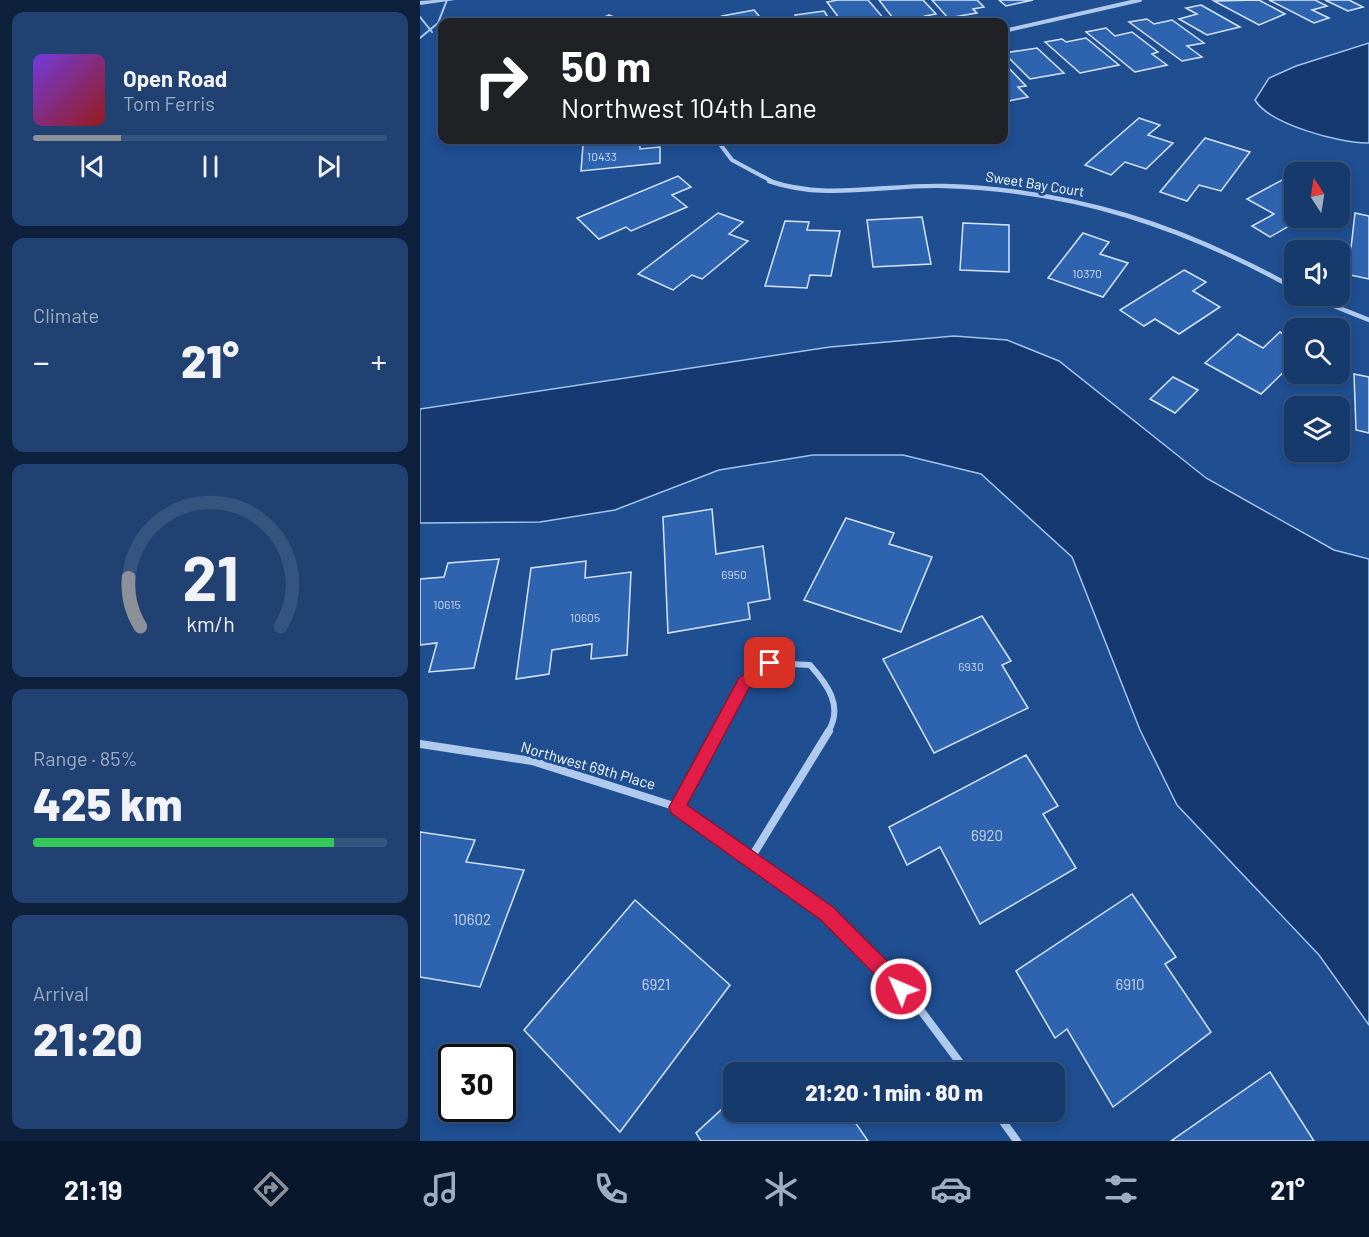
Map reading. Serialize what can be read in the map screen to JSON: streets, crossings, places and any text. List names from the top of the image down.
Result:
{
  "streets": {
    "street": ["Sweet Bay Court", "Northwest 69th Place"]
  },
  "house_numbers": [
    "10433",
    "10370",
    "6950",
    "10615",
    "10605",
    "6930",
    "6920",
    "10602",
    "6921",
    "6910"
  ],
  "north": "top",
  "page": {
    "turn": ["50 m", "Northwest 104th Lane"],
    "song": ["Open Road", "Tom Ferris"],
    "tile": [
      "Climate",
      ["Range · 85%", "425 km"],
      ["Arrival", "21:20"]
    ],
    "heat": ["−", "21°", "+"],
    "limit": "30",
    "trip": "21:20 · 1 min · 80 m",
    "tabs": ["21:19", "21°"],
    "gauge": ["21", "km/h"]
  }
}
